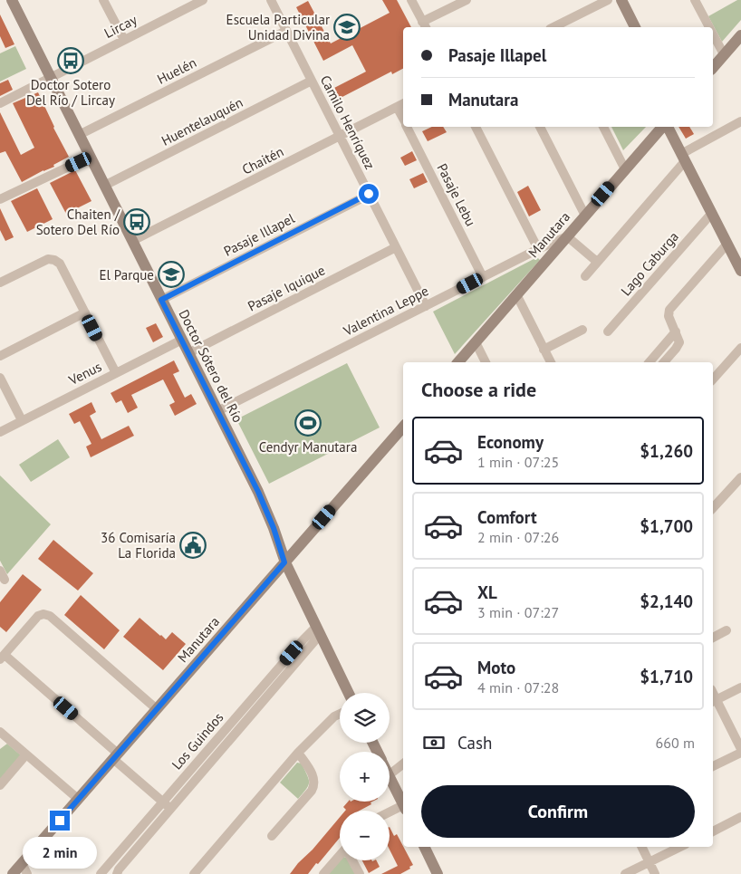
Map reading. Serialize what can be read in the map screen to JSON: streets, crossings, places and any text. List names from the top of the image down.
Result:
{
  "streets": {
    "main road": ["Manutara", "Doctor Sótero del Río"],
    "street": [
      "Lircay",
      "Huelén",
      "Huentelauquén",
      "Camilo Henríquez",
      "Chaitén",
      "Pasaje Lebu",
      "Pasaje Illapel",
      "Lago Caburga",
      "Pasaje Iquique",
      "Valentina Leppe",
      "Venus",
      "Los Guindos"
    ]
  },
  "crossings": [
    ["Lircay", "Doctor Sótero del Río"],
    ["Huelén", "Camilo Henríquez"],
    ["Huelén", "Doctor Sótero del Río"],
    ["Huentelauquén", "Camilo Henríquez"],
    ["Huentelauquén", "Doctor Sótero del Río"],
    ["Camilo Henríquez", "Chaitén"],
    ["Camilo Henríquez", "Pasaje Illapel"],
    ["Camilo Henríquez", "Pasaje Iquique"],
    ["Camilo Henríquez", "Valentina Leppe"],
    ["Chaitén", "Doctor Sótero del Río"],
    ["Pasaje Lebu", "Valentina Leppe"],
    ["Pasaje Illapel", "Doctor Sótero del Río"],
    ["Manutara", "Valentina Leppe"],
    ["Manutara", "Doctor Sótero del Río"],
    ["Pasaje Iquique", "Doctor Sótero del Río"],
    ["Valentina Leppe", "Doctor Sótero del Río"],
    ["Doctor Sótero del Río", "Venus"],
    ["Doctor Sótero del Río", "Los Guindos"]
  ],
  "places": {
    "school or university": ["Escuela Particular Unidad Divina", "El Parque"],
    "bus stop": ["Doctor Sotero Del Río / Lircay", "Chaiten / Sotero Del Río"],
    "sports": ["Cendyr Manutara"],
    "public building": ["36 Comisaría La Florida"]
  },
  "page": {
    "banner": ["Pasaje Illapel", "Manutara"],
    "heading": "Choose a ride",
    "list": [
      {
        "name": "Economy",
        "note": "1 min · 07:25",
        "value": "$1,260"
      },
      {
        "name": "Comfort",
        "note": "2 min · 07:26",
        "value": "$1,700"
      },
      {
        "name": "XL",
        "note": "3 min · 07:27",
        "value": "$2,140"
      },
      {
        "name": "Moto",
        "note": "4 min · 07:28",
        "value": "$1,710"
      }
    ],
    "map_buttons": ["+", "−"],
    "pay": ["Cash", "660 m"],
    "buttons": "Confirm",
    "bubble": "2 min"
  }
}
